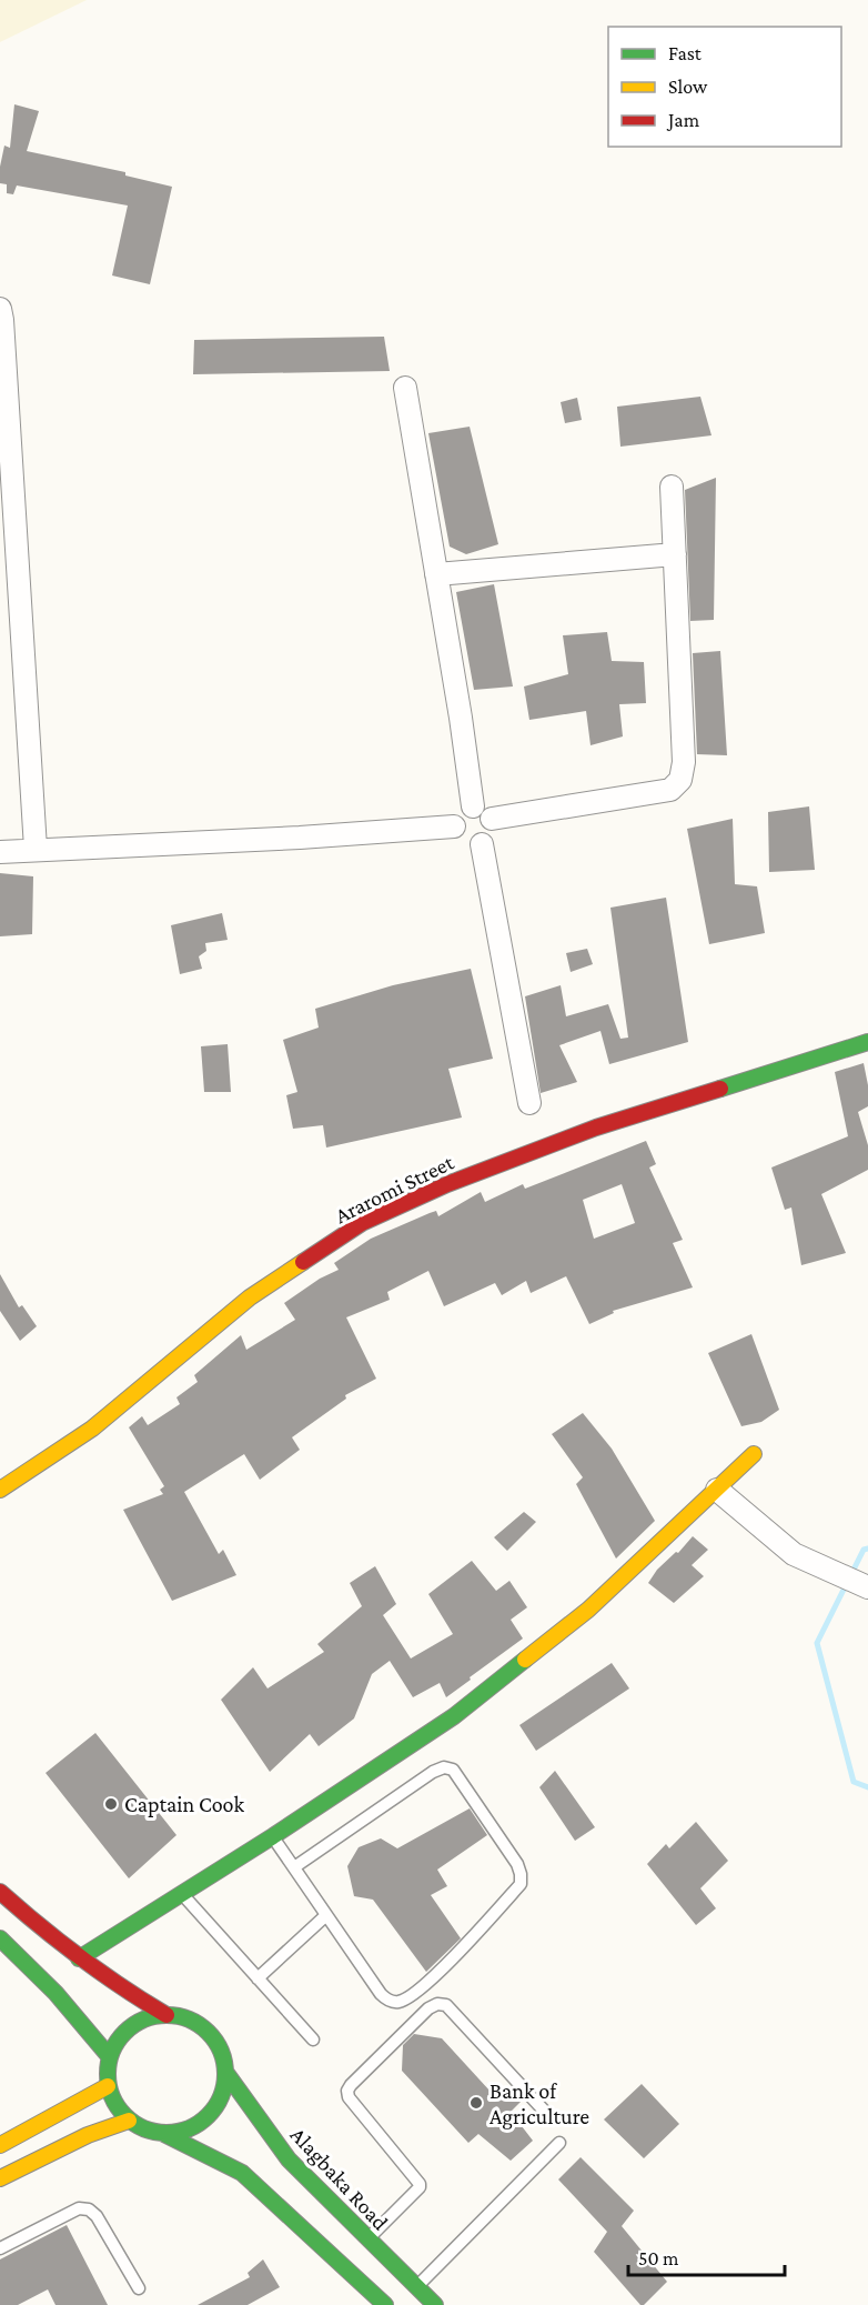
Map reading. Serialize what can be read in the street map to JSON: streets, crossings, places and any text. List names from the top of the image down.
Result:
{
  "streets": {
    "street": ["Araromi Street", "Alagbaka Road"]
  },
  "places": ["Captain Cook", "Bank of Agriculture"],
  "legend": ["Fast", "Slow", "Jam"],
  "scale_bar": "50 m"
}
